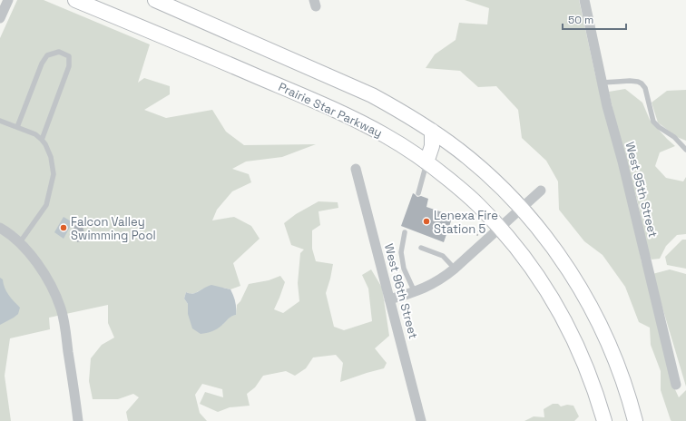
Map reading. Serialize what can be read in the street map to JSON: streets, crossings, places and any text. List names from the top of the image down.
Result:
{
  "streets": {
    "main road": ["Prairie Star Parkway"],
    "street": ["West 95th Street", "West 96th Street"]
  },
  "places": ["Lenexa Fire Station 5", "Falcon Valley Swimming Pool"],
  "scale_bar": "50 m"
}
